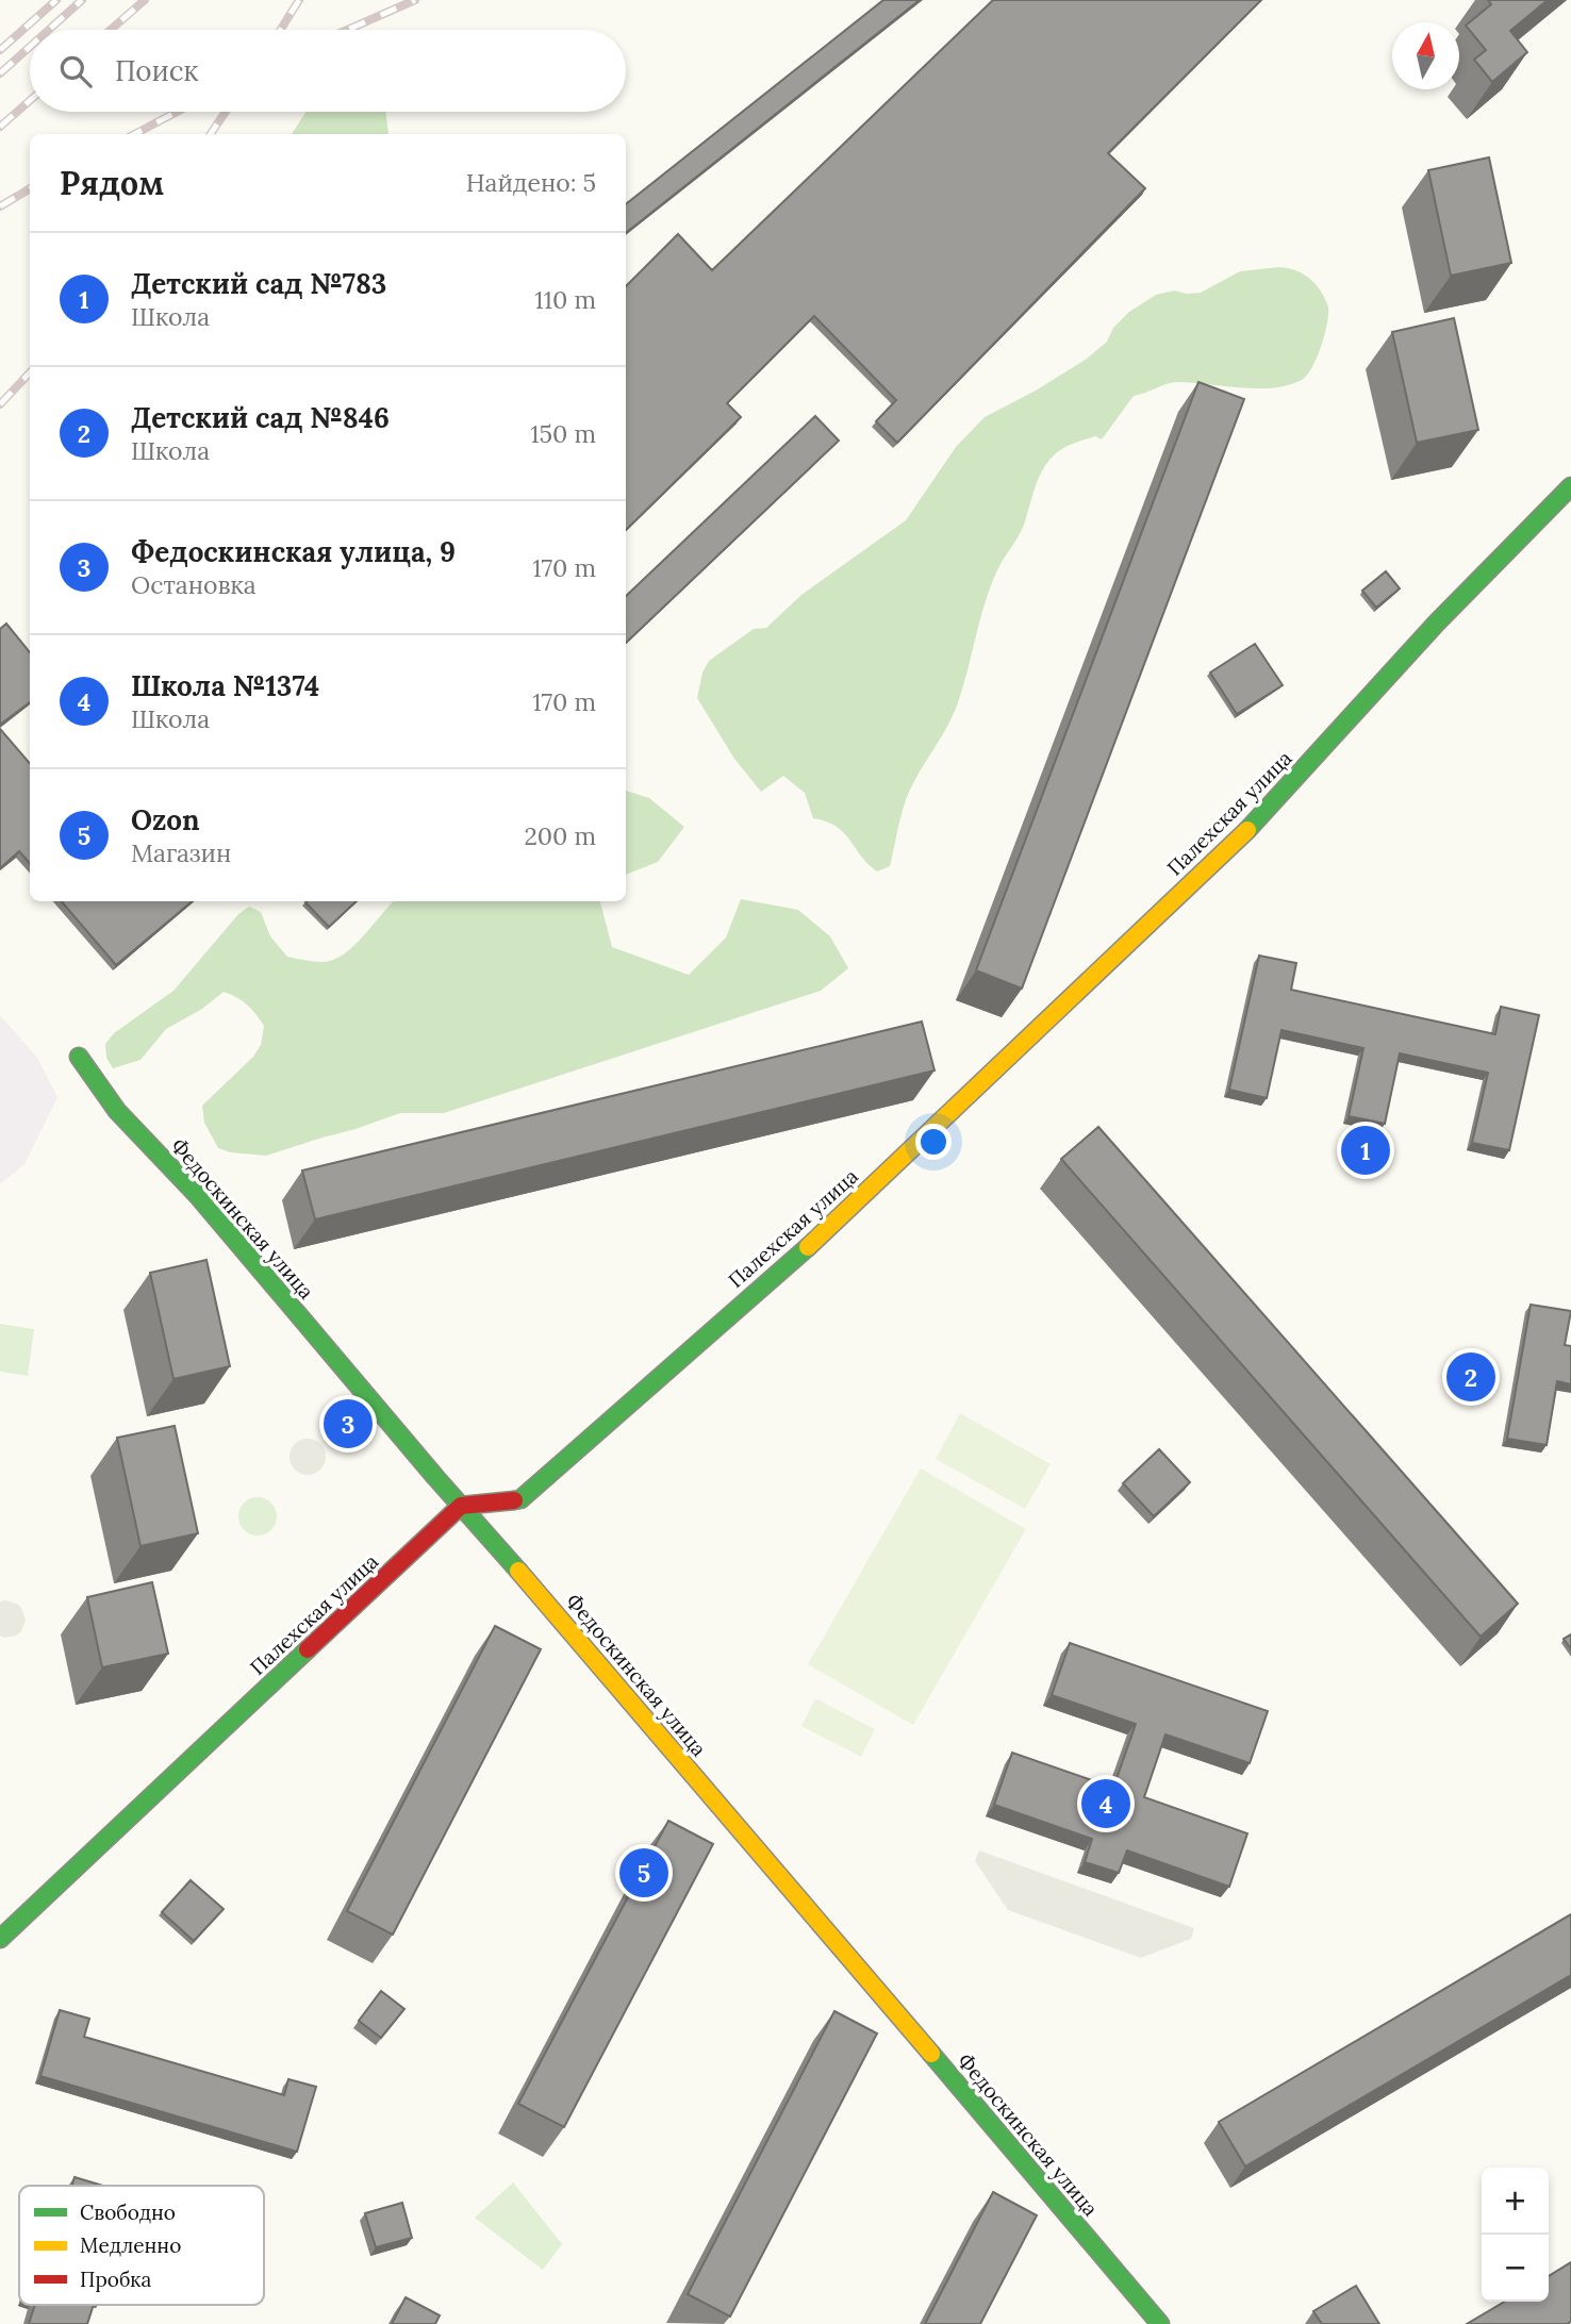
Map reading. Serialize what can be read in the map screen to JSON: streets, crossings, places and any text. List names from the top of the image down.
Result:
{
  "streets": {
    "street": ["Палехская улица", "Федоскинская улица"]
  },
  "crossings": [
    ["Палехская улица", "Федоскинская улица"]
  ],
  "legend": ["Свободно", "Медленно", "Пробка"],
  "north": "top",
  "page": {
    "search": "Поиск",
    "heading": ["Рядом", "Найдено: 5"],
    "list": [
      {
        "mark": "1",
        "name": "Детский сад №783",
        "note": "Школа",
        "value": "110 m"
      },
      {
        "mark": "2",
        "name": "Детский сад №846",
        "note": "Школа",
        "value": "150 m"
      },
      {
        "mark": "3",
        "name": "Федоскинская улица, 9",
        "note": "Остановка",
        "value": "170 m"
      },
      {
        "mark": "4",
        "name": "Школа №1374",
        "note": "Школа",
        "value": "170 m"
      },
      {
        "mark": "5",
        "name": "Ozon",
        "note": "Магазин",
        "value": "200 m"
      }
    ],
    "pins": [
      "1",
      "2",
      "3",
      "4",
      "5"
    ],
    "map_buttons": ["+", "−"]
  }
}
